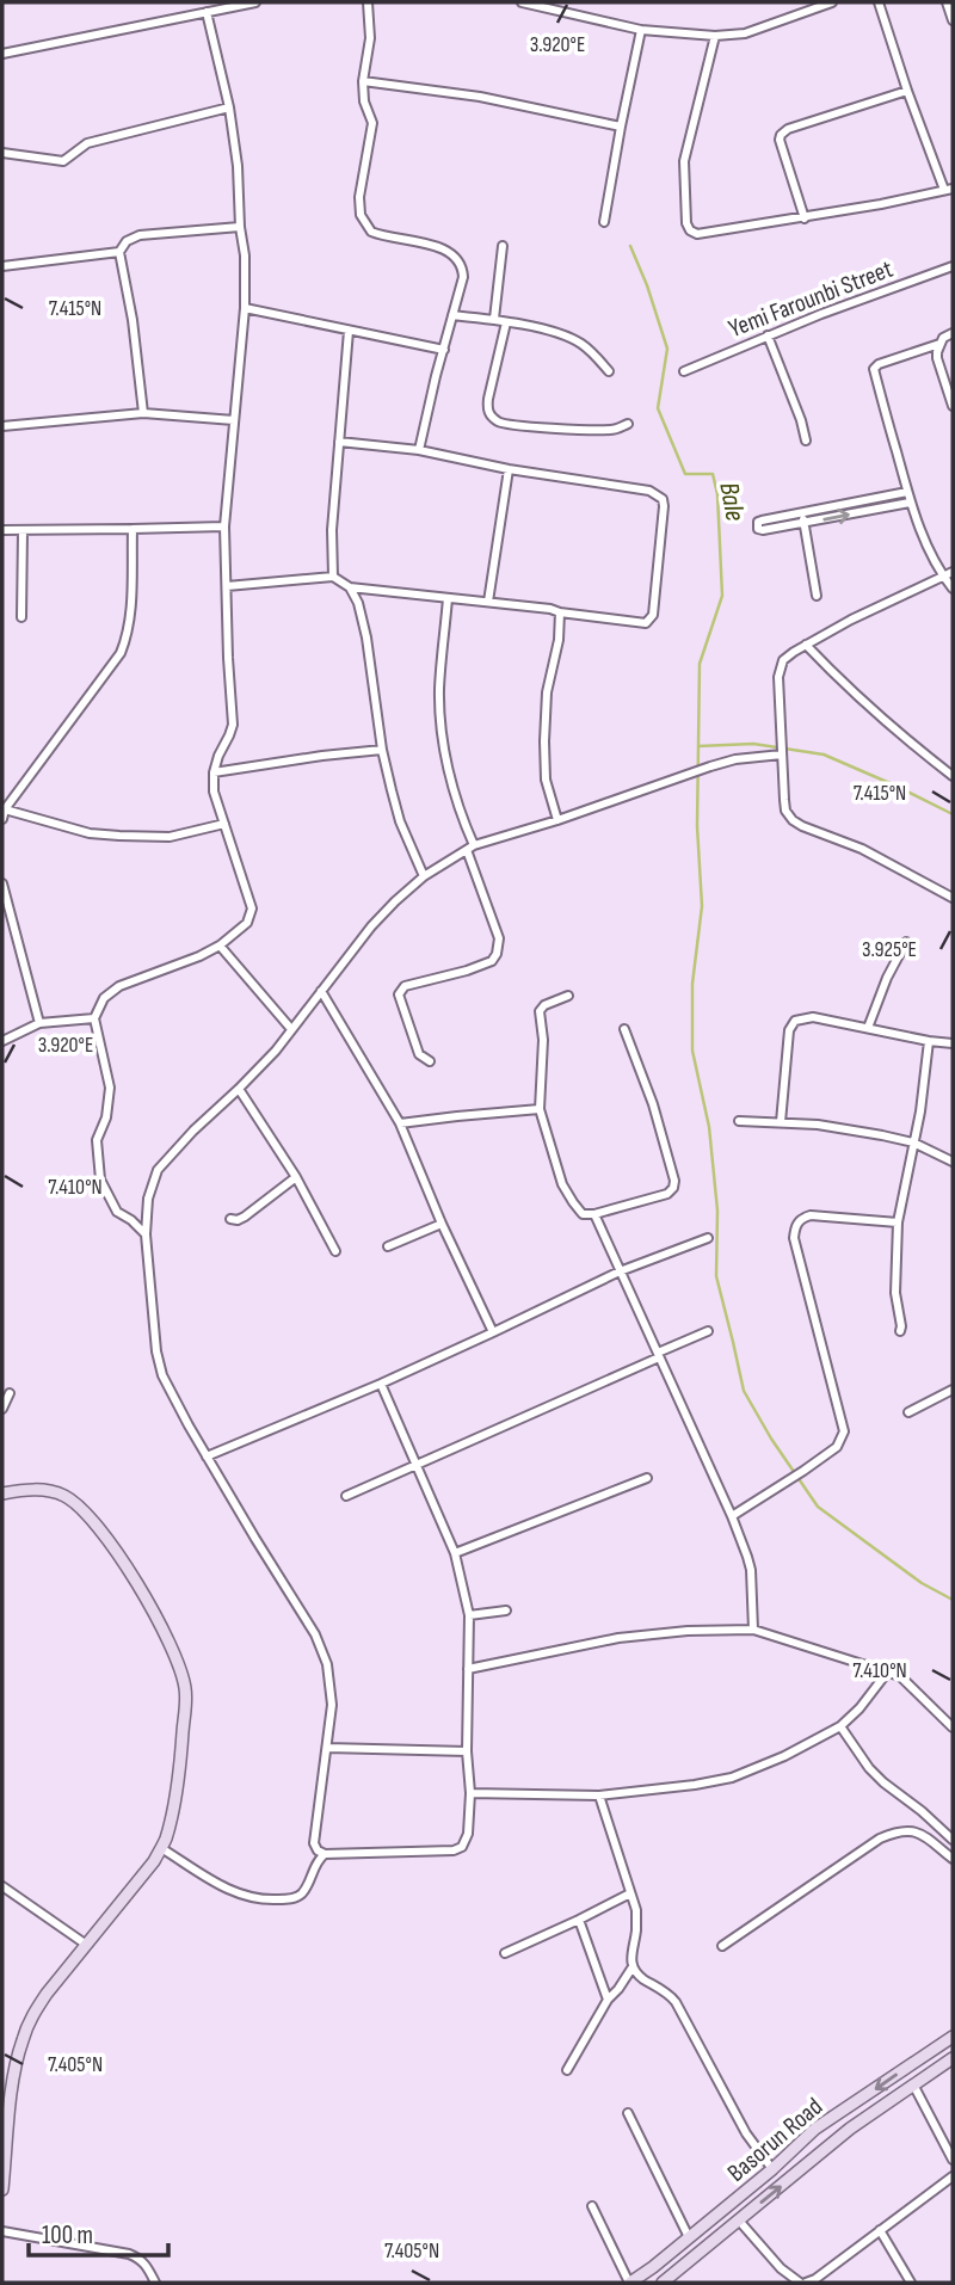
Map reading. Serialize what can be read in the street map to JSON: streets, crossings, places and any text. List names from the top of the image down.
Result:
{
  "streets": {
    "main road": ["Basorun Road"],
    "street": ["Yemi Farounbi Street"]
  },
  "water": ["Bale"],
  "scale_bar": "100 m",
  "coordinates": [
    "3.920°E",
    "7.415°N",
    "3.925°E",
    "7.410°N",
    "7.405°N"
  ]
}
